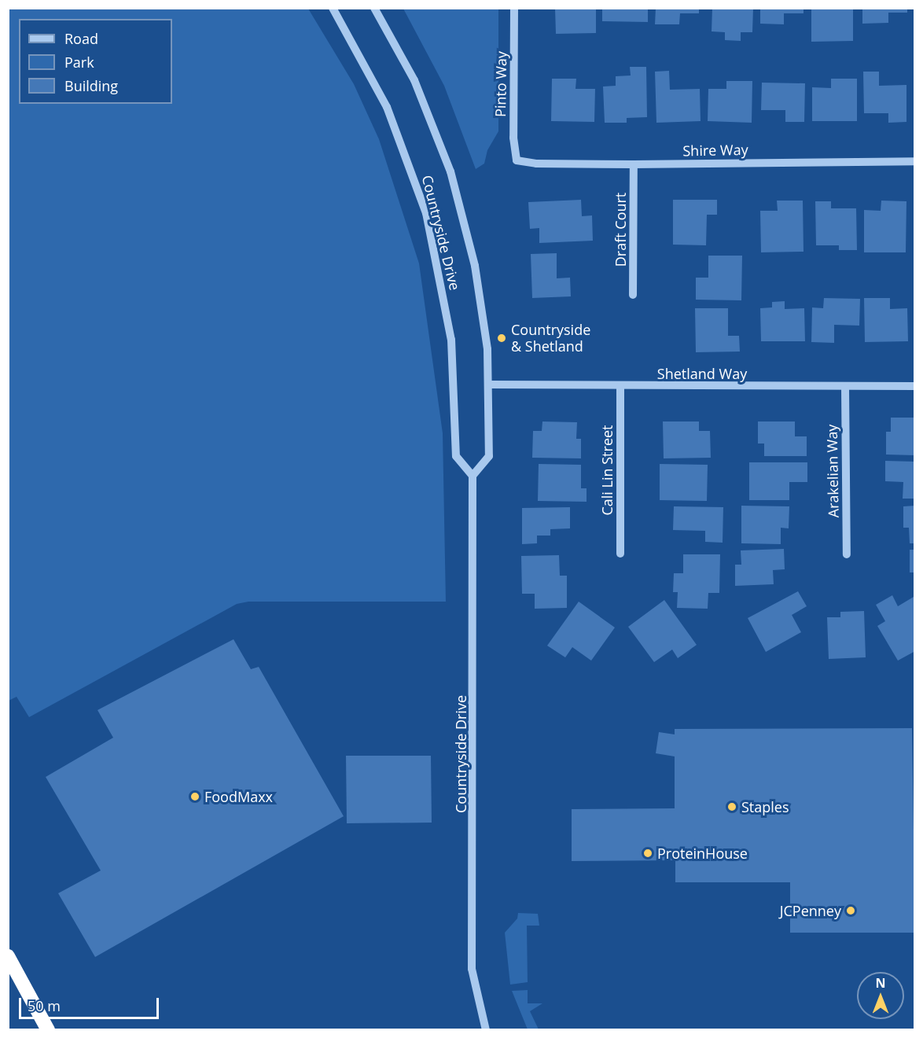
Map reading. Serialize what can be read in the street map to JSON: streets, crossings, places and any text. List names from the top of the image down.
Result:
{
  "streets": {
    "street": [
      "Pinto Way",
      "Shire Way",
      "Draft Court",
      "Countryside Drive",
      "Shetland Way",
      "Cali Lin Street",
      "Arakelian Way"
    ]
  },
  "crossings": [
    ["Pinto Way", "Shire Way"],
    ["Shire Way", "Draft Court"],
    ["Countryside Drive", "Shetland Way"],
    ["Shetland Way", "Cali Lin Street"],
    ["Shetland Way", "Arakelian Way"]
  ],
  "places": [
    "Countryside & Shetland",
    "FoodMaxx",
    "Staples",
    "ProteinHouse",
    "JCPenney"
  ],
  "legend": ["Road", "Park", "Building"],
  "scale_bar": "50 m",
  "north": "top"
}
